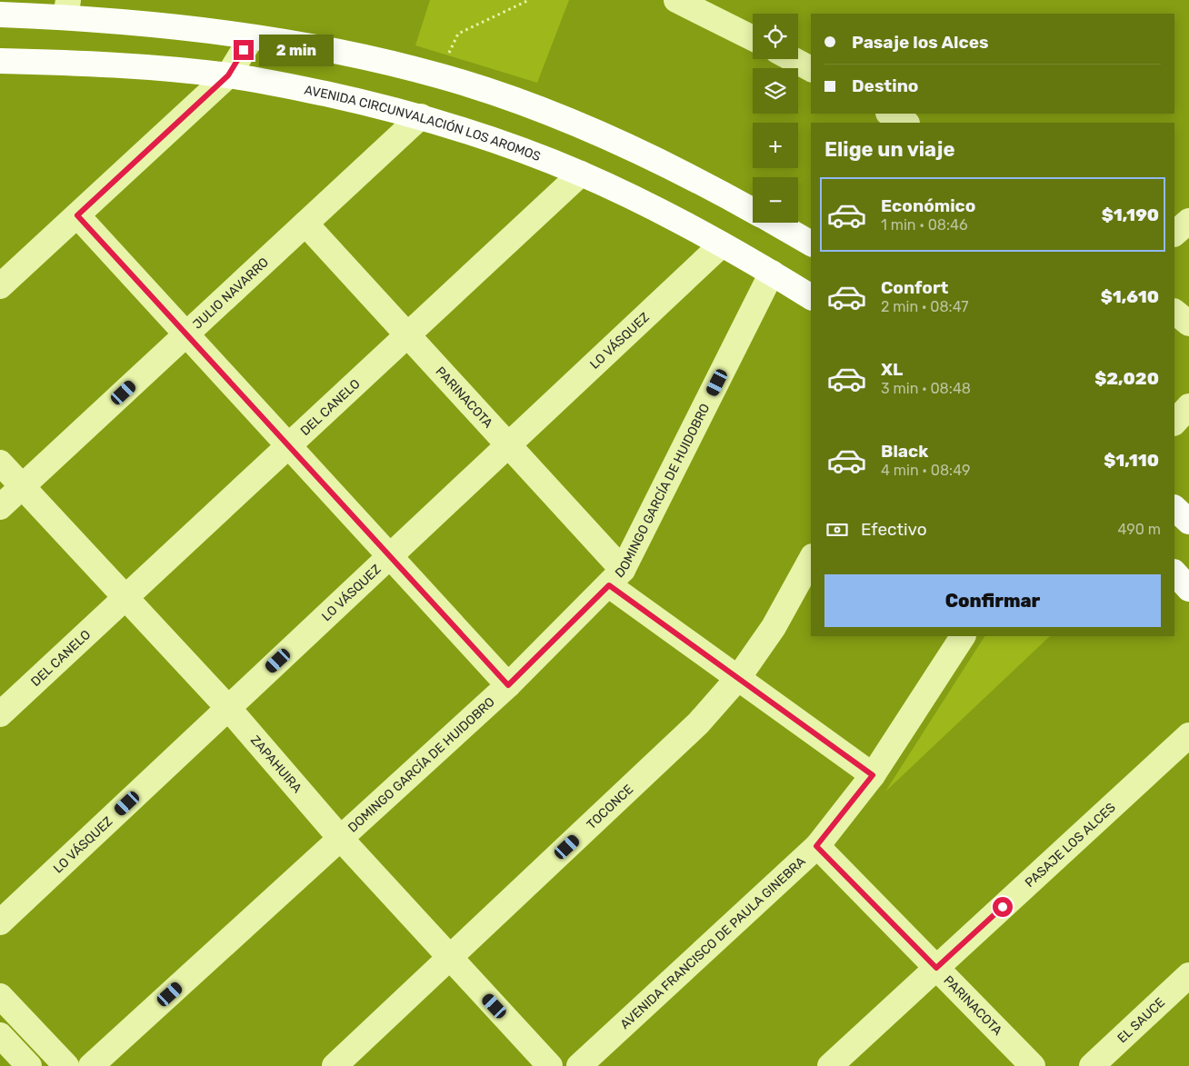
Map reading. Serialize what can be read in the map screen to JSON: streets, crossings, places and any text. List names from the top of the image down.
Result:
{
  "streets": {
    "main road": ["AVENIDA CIRCUNVALACIÓN LOS AROMOS"],
    "street": [
      "JULIO NAVARRO",
      "LO VÁSQUEZ",
      "PARINACOTA",
      "DEL CANELO",
      "DOMINGO GARCÍA DE HUIDOBRO",
      "ZAPAHUIRA",
      "TOCONCE",
      "PASAJE LOS ALCES",
      "AVENIDA FRANCISCO DE PAULA GINEBRA",
      "EL SAUCE"
    ]
  },
  "crossings": [
    ["AVENIDA CIRCUNVALACIÓN LOS AROMOS", "JULIO NAVARRO"],
    ["AVENIDA CIRCUNVALACIÓN LOS AROMOS", "LO VÁSQUEZ"],
    ["AVENIDA CIRCUNVALACIÓN LOS AROMOS", "DEL CANELO"],
    ["AVENIDA CIRCUNVALACIÓN LOS AROMOS", "DOMINGO GARCÍA DE HUIDOBRO"],
    ["JULIO NAVARRO", "PARINACOTA"],
    ["JULIO NAVARRO", "ZAPAHUIRA"],
    ["LO VÁSQUEZ", "PARINACOTA"],
    ["LO VÁSQUEZ", "ZAPAHUIRA"],
    ["PARINACOTA", "DEL CANELO"],
    ["PARINACOTA", "DOMINGO GARCÍA DE HUIDOBRO"],
    ["PARINACOTA", "TOCONCE"],
    ["PARINACOTA", "PASAJE LOS ALCES"],
    ["PARINACOTA", "AVENIDA FRANCISCO DE PAULA GINEBRA"],
    ["DEL CANELO", "ZAPAHUIRA"],
    ["DOMINGO GARCÍA DE HUIDOBRO", "ZAPAHUIRA"],
    ["ZAPAHUIRA", "TOCONCE"]
  ],
  "page": {
    "map_buttons": ["+", "−"],
    "banner": ["Pasaje los Alces", "Destino"],
    "bubble": "2 min",
    "heading": "Elige un viaje",
    "list": [
      {
        "name": "Económico",
        "note": "1 min · 08:46",
        "value": "$1,190"
      },
      {
        "name": "Confort",
        "note": "2 min · 08:47",
        "value": "$1,610"
      },
      {
        "name": "XL",
        "note": "3 min · 08:48",
        "value": "$2,020"
      },
      {
        "name": "Black",
        "note": "4 min · 08:49",
        "value": "$1,110"
      }
    ],
    "pay": ["Efectivo", "490 m"],
    "buttons": "Confirmar"
  }
}
